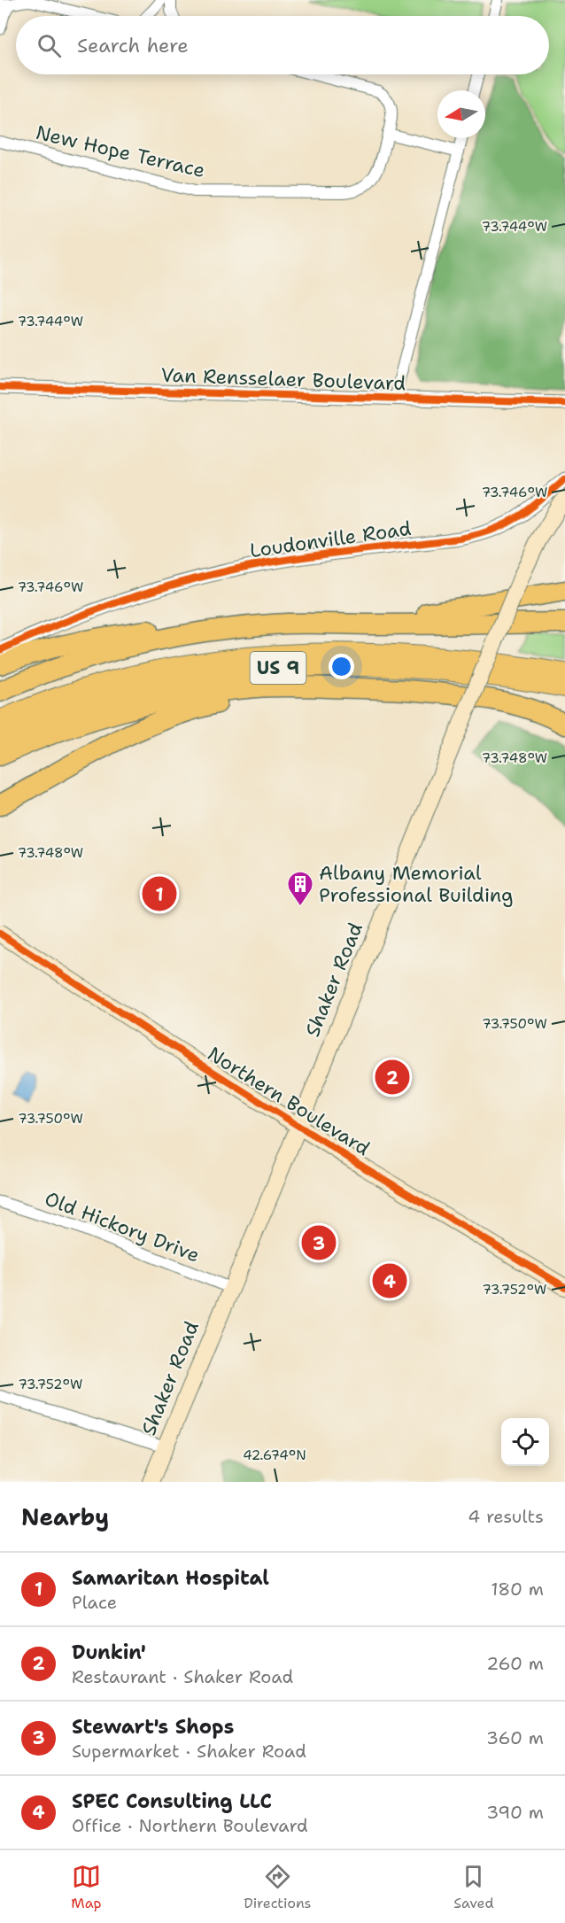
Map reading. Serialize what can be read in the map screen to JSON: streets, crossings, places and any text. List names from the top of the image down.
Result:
{
  "streets": {
    "main road": ["US 9", "Shaker Road", "Northern Boulevard"],
    "street": [
      "New Hope Terrace",
      "Van Rensselaer Boulevard",
      "Loudonville Road",
      "Old Hickory Drive"
    ]
  },
  "crossings": [
    ["Shaker Road", "Northern Boulevard"],
    ["Shaker Road", "Old Hickory Drive"]
  ],
  "places": {
    "building": ["Albany Memorial Professional Building"]
  },
  "north": "left",
  "page": {
    "search": "Search here",
    "pins": [
      "1",
      "2",
      "3",
      "4"
    ],
    "heading": ["Nearby", "4 results"],
    "list": [
      {
        "mark": "1",
        "name": "Samaritan Hospital",
        "note": "Place",
        "value": "180 m"
      },
      {
        "mark": "2",
        "name": "Dunkin'",
        "note": "Restaurant · Shaker Road",
        "value": "260 m"
      },
      {
        "mark": "3",
        "name": "Stewart's Shops",
        "note": "Supermarket · Shaker Road",
        "value": "360 m"
      },
      {
        "mark": "4",
        "name": "SPEC Consulting LLC",
        "note": "Office · Northern Boulevard",
        "value": "390 m"
      }
    ],
    "nav": ["Map", "Directions", "Saved"]
  },
  "coordinates": [
    "73.744°W",
    "73.746°W",
    "73.748°W",
    "73.750°W",
    "73.752°W",
    "42.674°N"
  ]
}
